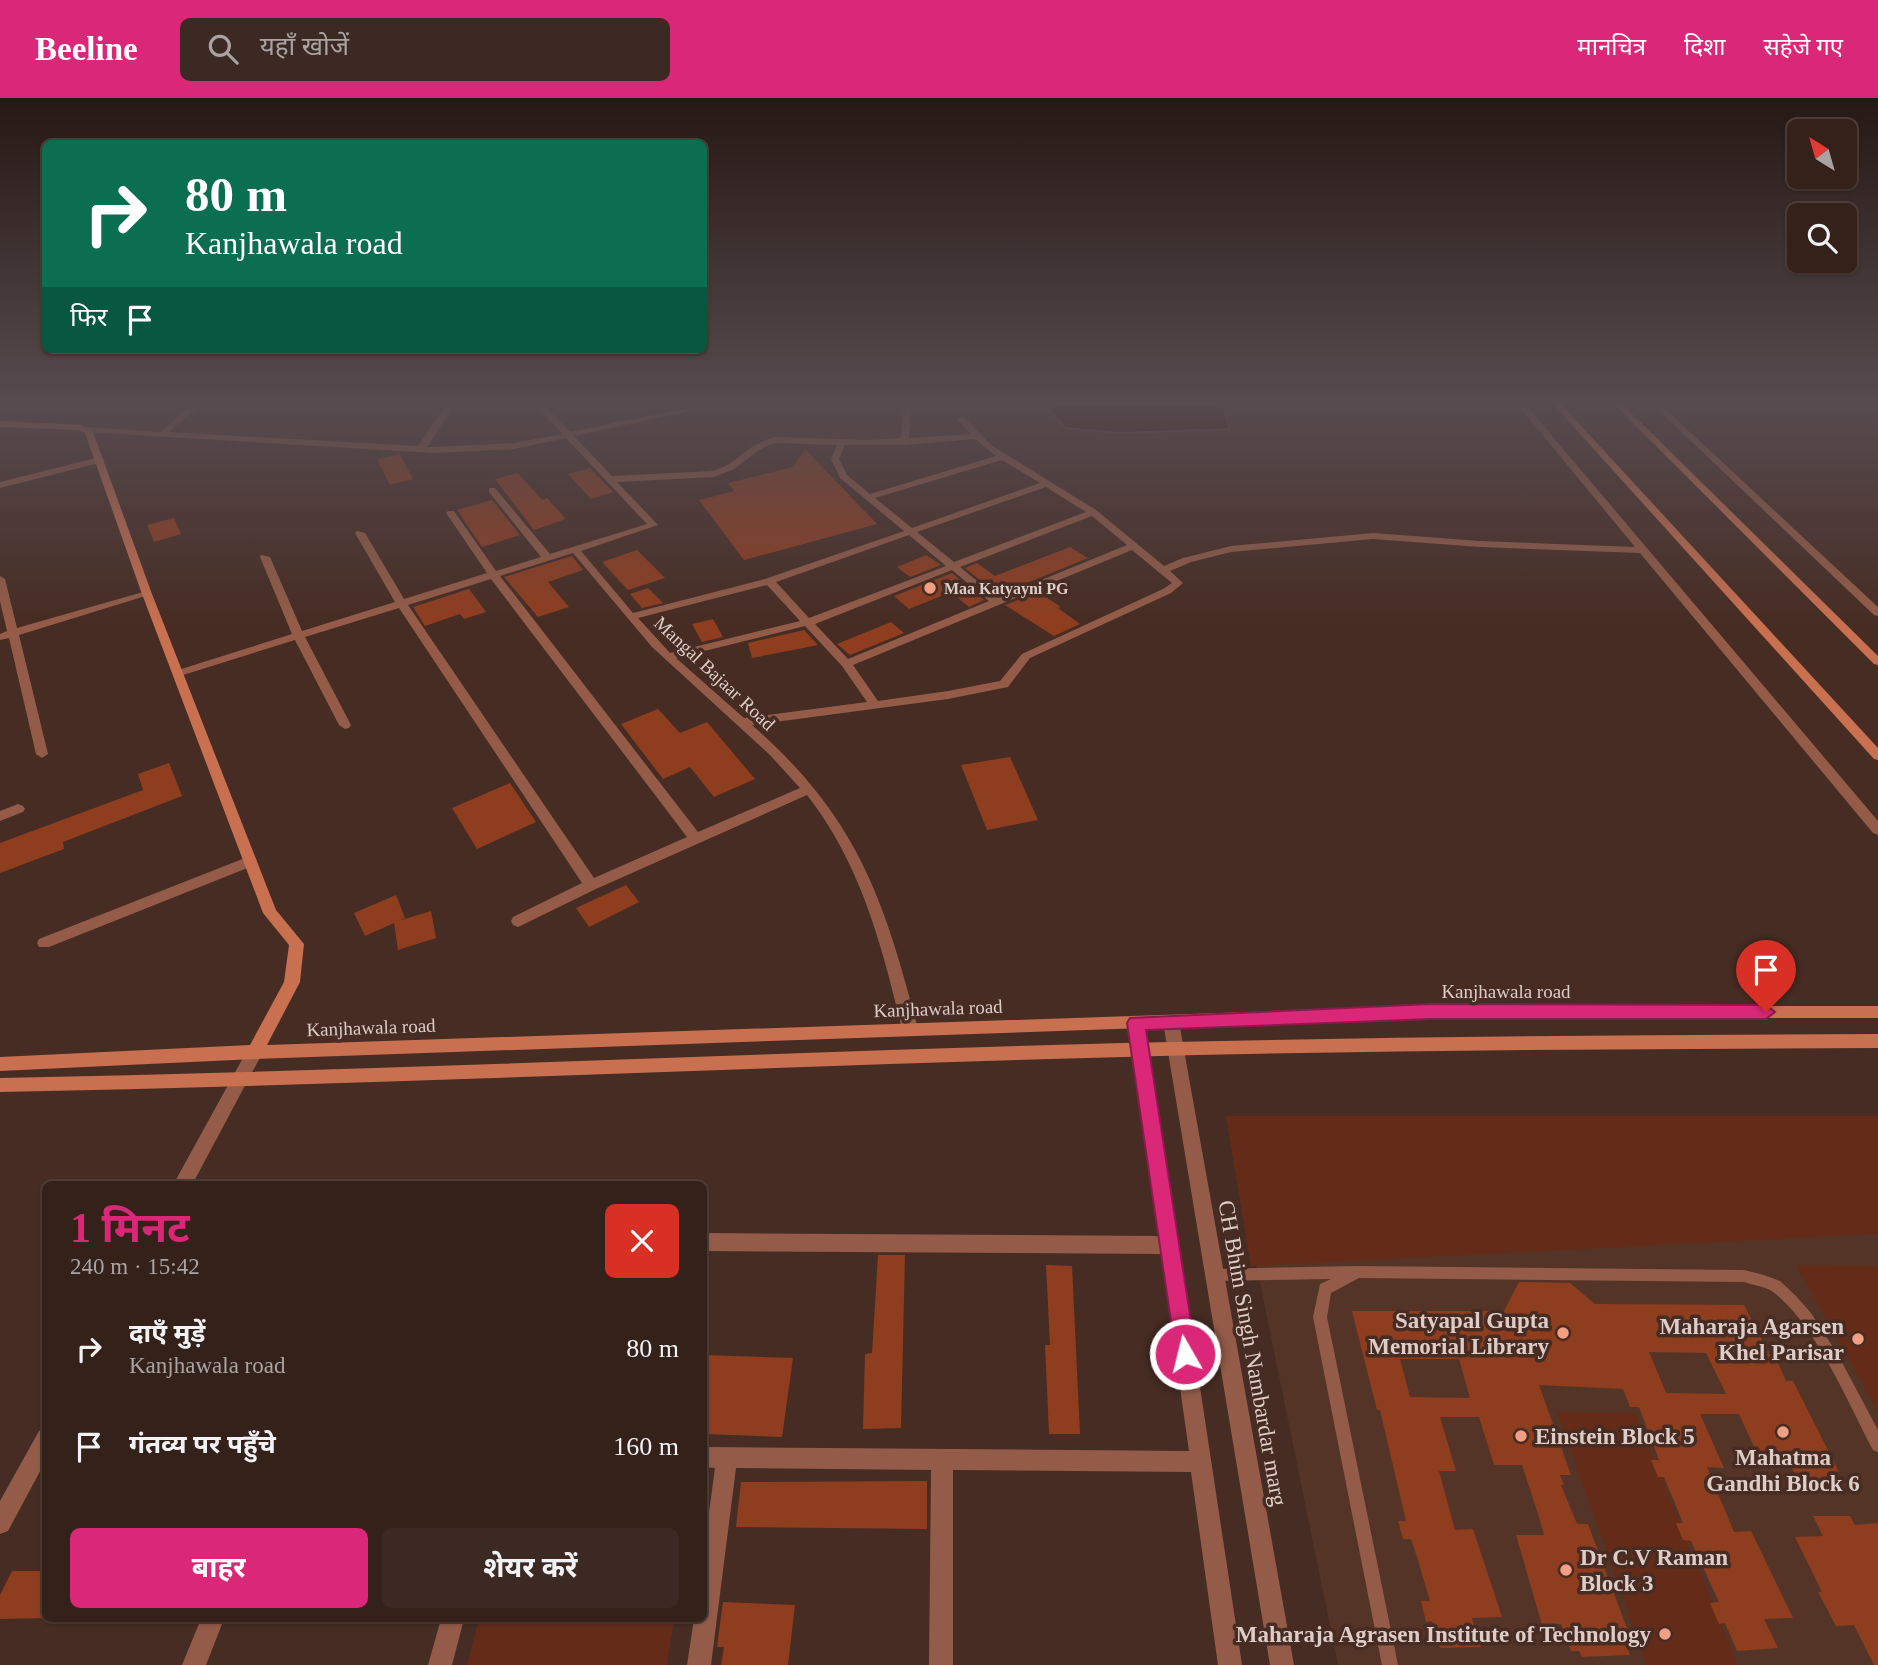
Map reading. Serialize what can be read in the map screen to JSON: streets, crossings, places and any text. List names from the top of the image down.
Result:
{
  "streets": {
    "street": ["Mangal Bajaar Road", "Kanjhawala road", "CH Bhim Singh Nambardar marg"]
  },
  "crossings": [
    ["Mangal Bajaar Road", "Kanjhawala road"],
    ["Kanjhawala road", "CH Bhim Singh Nambardar marg"]
  ],
  "places": [
    "Maa Katyayni PG",
    "Satyapal Gupta Memorial Library",
    "Maharaja Agarsen Khel Parisar",
    "Mahatma Gandhi Block 6",
    "Einstein Block 5",
    "Dr C.V Raman Block 3",
    "Maharaja Agrasen Institute of Technology"
  ],
  "north": "top left",
  "page": {
    "header": "Beeline",
    "search": "यहाँ खोजें",
    "nav": ["मानचित्र", "दिशा", "सहेजे गए"],
    "turn": ["80 m", "Kanjhawala road"],
    "then": "फिर",
    "heading": ["1 मिनट", "240 m · 15:42"],
    "list": [
      {
        "name": "दाएँ मुड़ें",
        "note": "Kanjhawala road",
        "value": "80 m"
      },
      {
        "name": "गंतव्य पर पहुँचे",
        "value": "160 m"
      }
    ],
    "buttons": ["बाहर", "शेयर करें"]
  }
}
